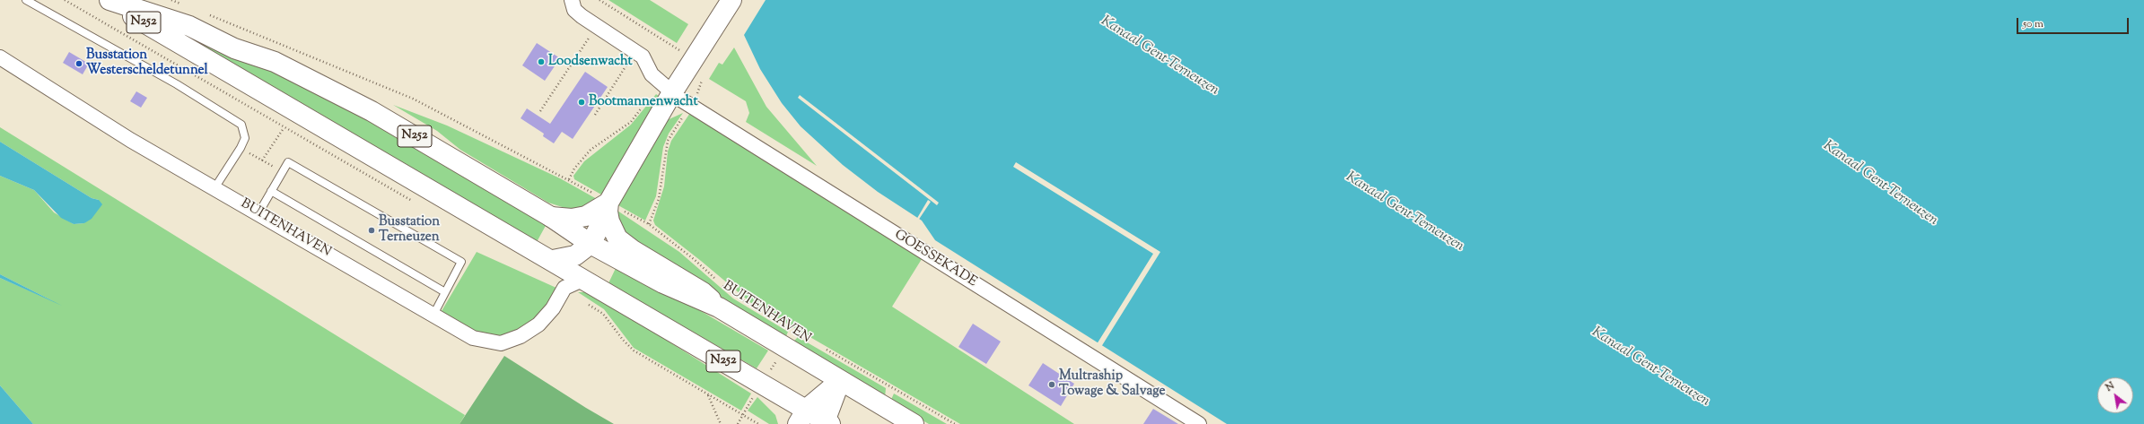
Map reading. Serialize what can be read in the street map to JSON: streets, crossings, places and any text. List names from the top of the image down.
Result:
{
  "streets": {
    "main road": ["N252", "BUITENHAVEN"],
    "street": ["GOESSEKADE"]
  },
  "crossings": [
    ["N252", "BUITENHAVEN"],
    ["BUITENHAVEN", "GOESSEKADE"]
  ],
  "water": ["Kanaal Gent-Terneuzen"],
  "places": [
    "Loodsenwacht",
    "Busstation Westerscheldetunnel",
    "Bootmannenwacht",
    "Busstation Terneuzen",
    "Multraship Towage & Salvage"
  ],
  "scale_bar": "50 m",
  "north": "top left"
}
